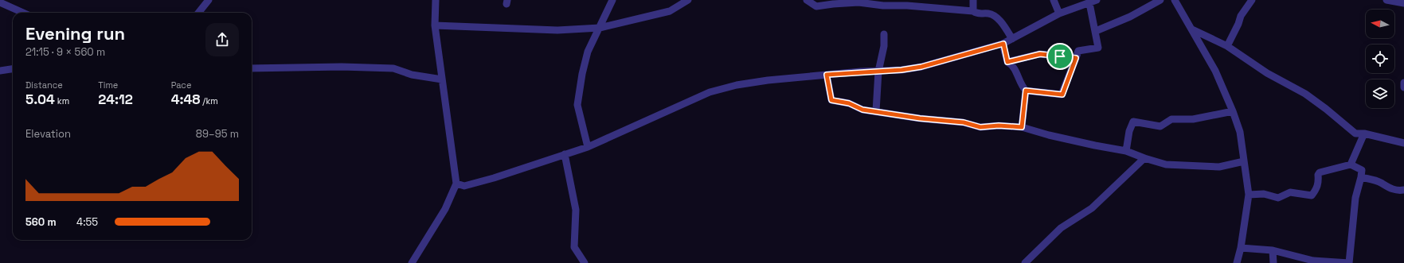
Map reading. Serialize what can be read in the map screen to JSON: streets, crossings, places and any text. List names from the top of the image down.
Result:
{
  "north": "left",
  "page": {
    "heading": ["Evening run", "21:15 · 9 × 560 m"],
    "stats": [
      ["Distance", "5.04 km"],
      ["Time", "24:12"],
      ["Pace", "4:48 /km"]
    ],
    "chart": ["Elevation", "89–95 m"],
    "list": [
      {
        "name": "560 m",
        "note": "4:55"
      }
    ]
  }
}
